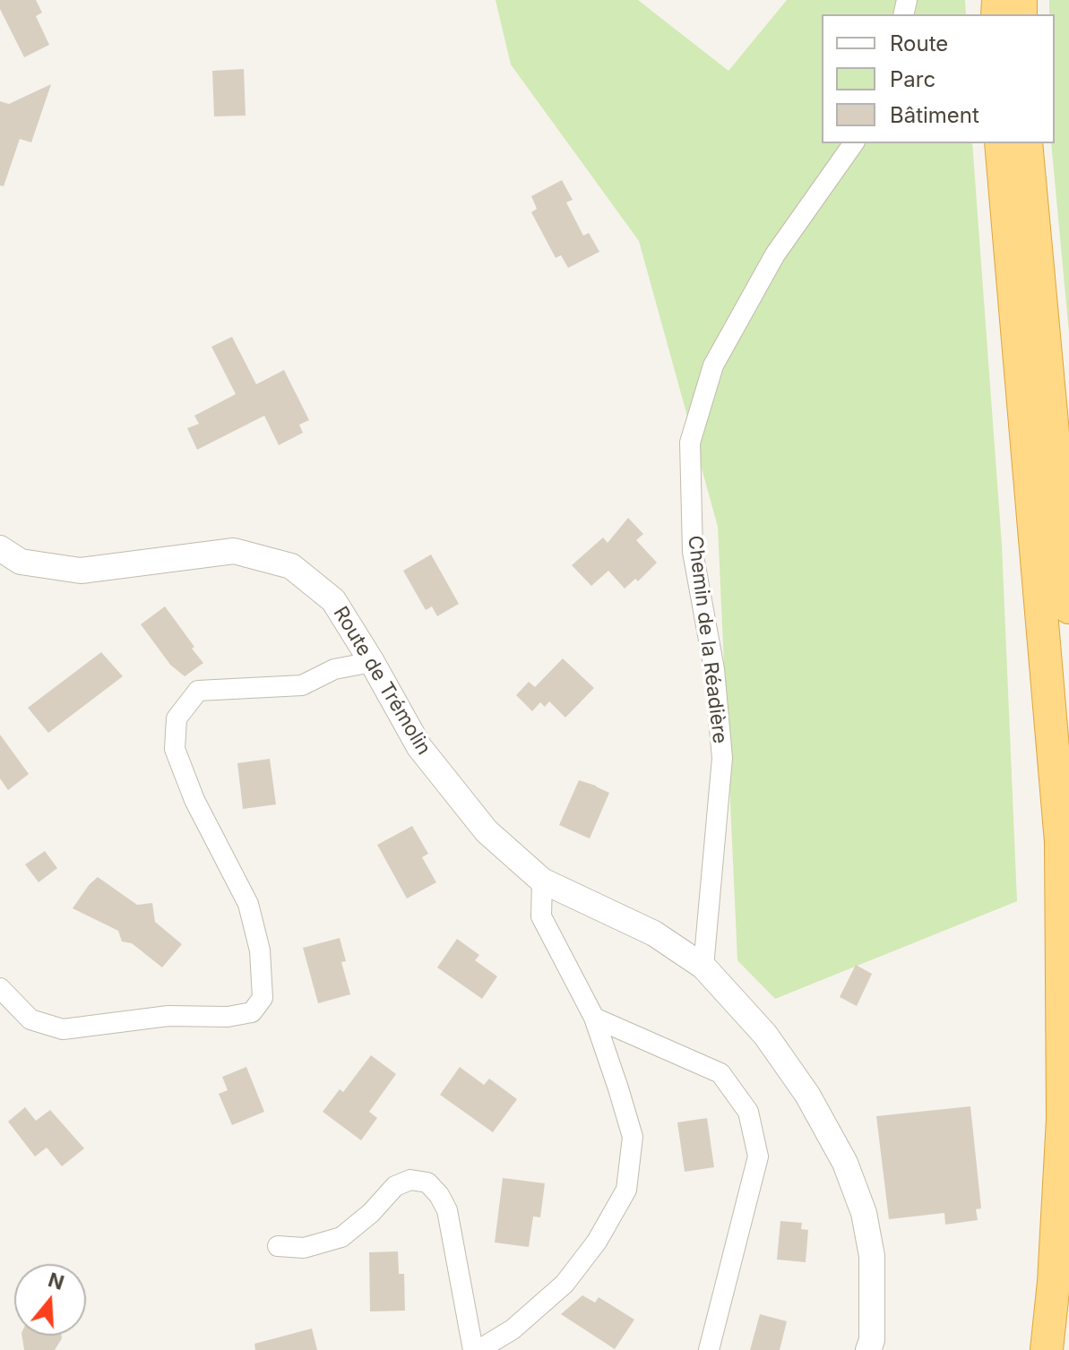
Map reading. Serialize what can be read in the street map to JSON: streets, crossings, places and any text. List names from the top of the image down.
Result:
{
  "streets": {
    "street": ["Chemin de la Réadière", "Route de Trémolin"]
  },
  "crossings": [
    ["Chemin de la Réadière", "Route de Trémolin"]
  ],
  "legend": ["Route", "Parc", "Bâtiment"],
  "north": "top"
}
